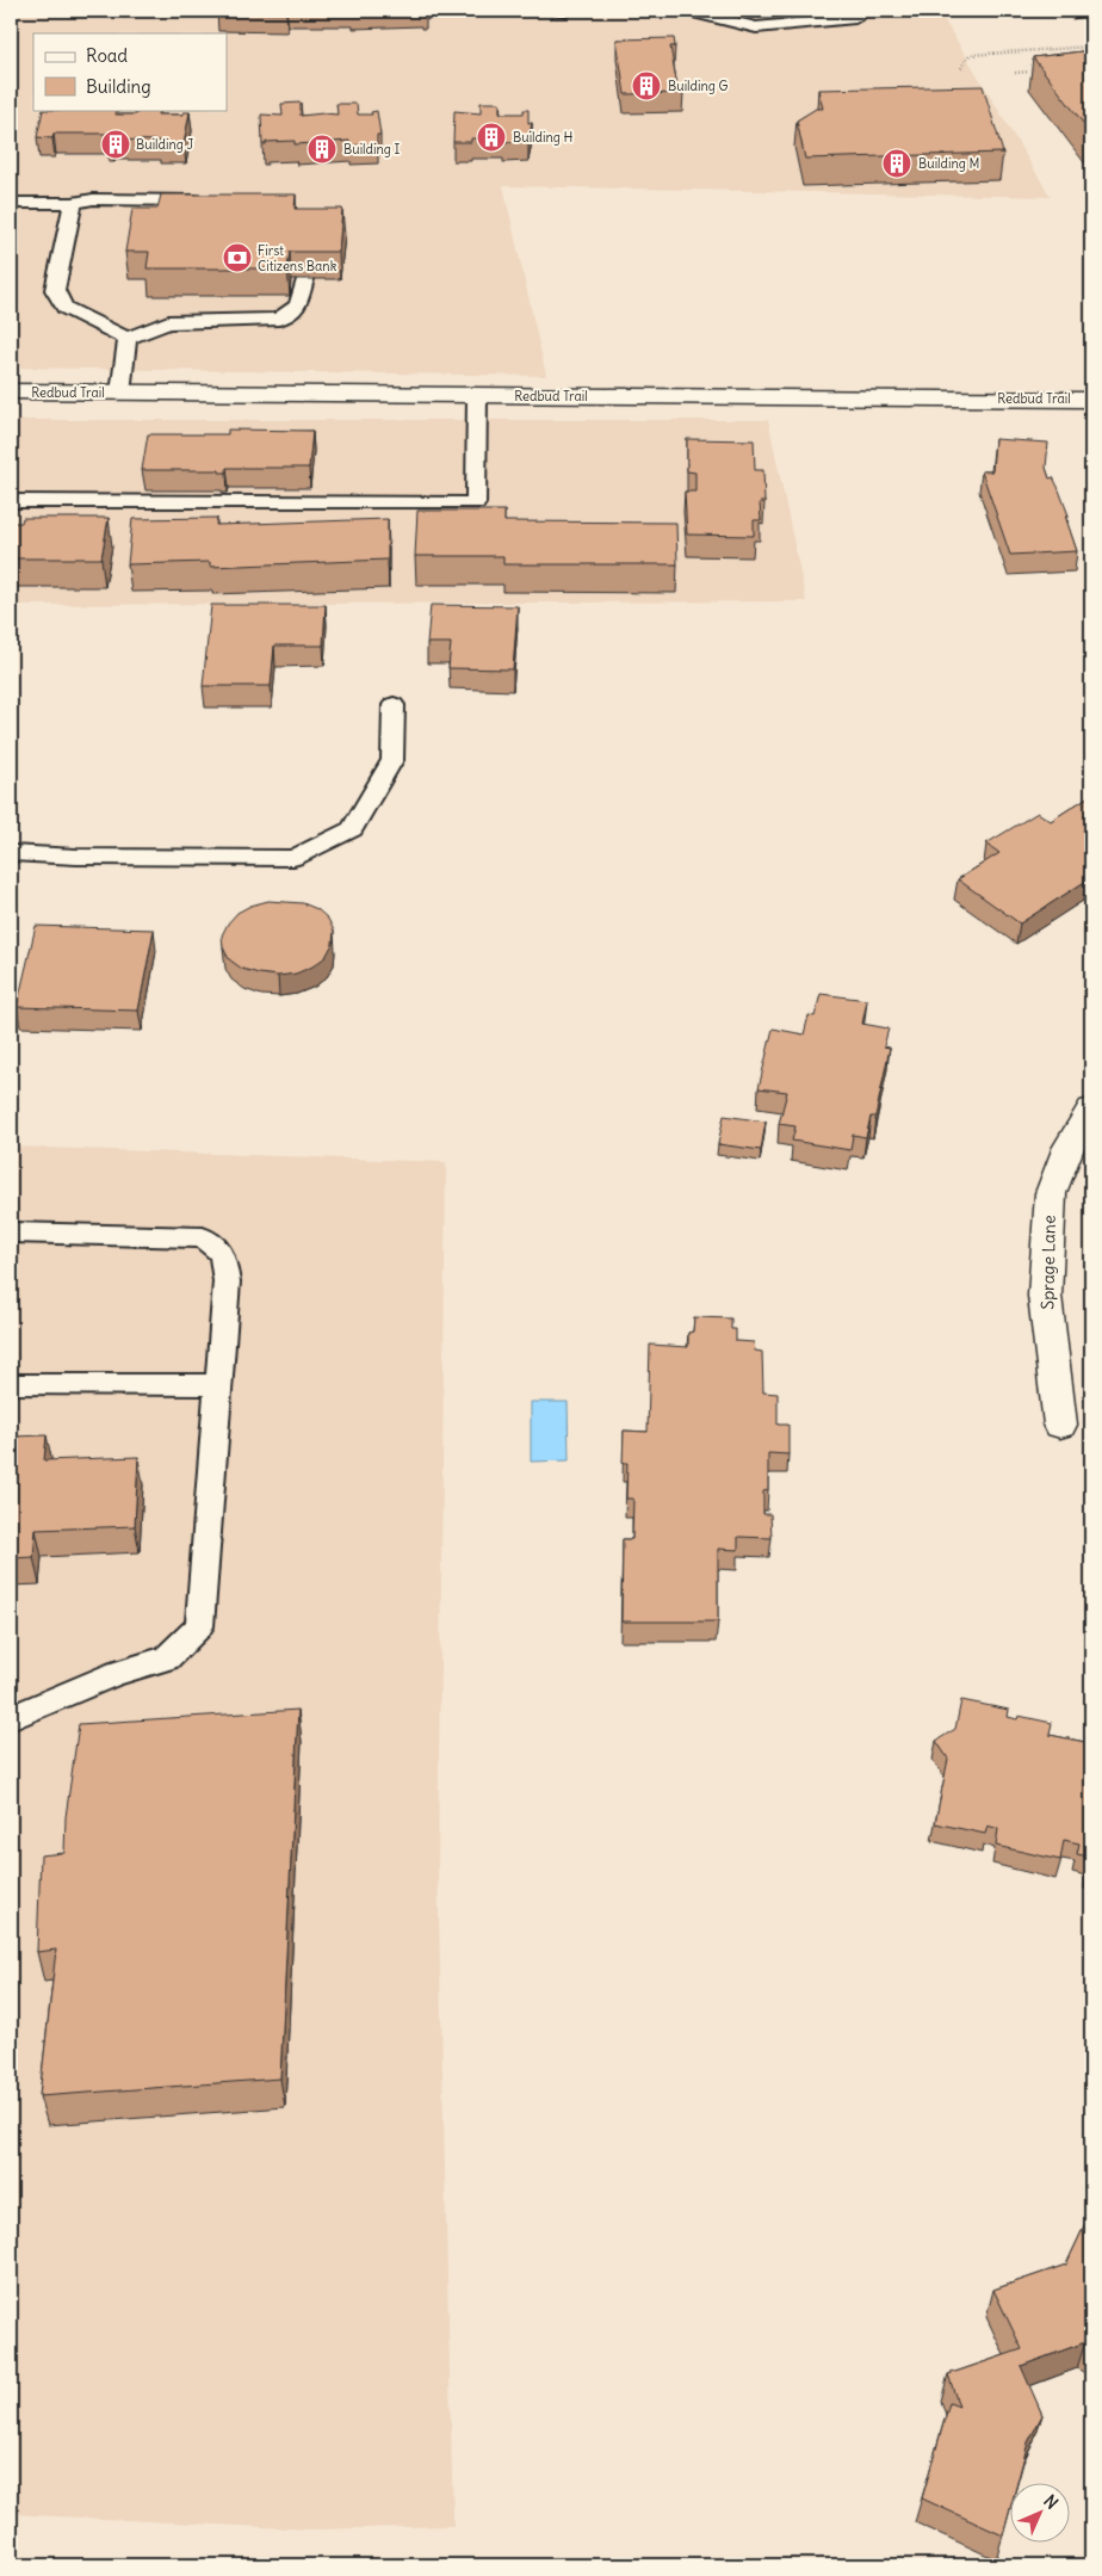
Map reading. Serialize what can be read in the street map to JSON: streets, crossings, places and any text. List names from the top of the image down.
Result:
{
  "streets": {
    "street": ["Redbud Trail", "Sprage Lane"]
  },
  "places": {
    "building": [
      "Building G",
      "Building H",
      "Building J",
      "Building I",
      "Building M"
    ],
    "bank": ["First Citizens Bank"]
  },
  "legend": ["Road", "Building"],
  "north": "top right"
}
